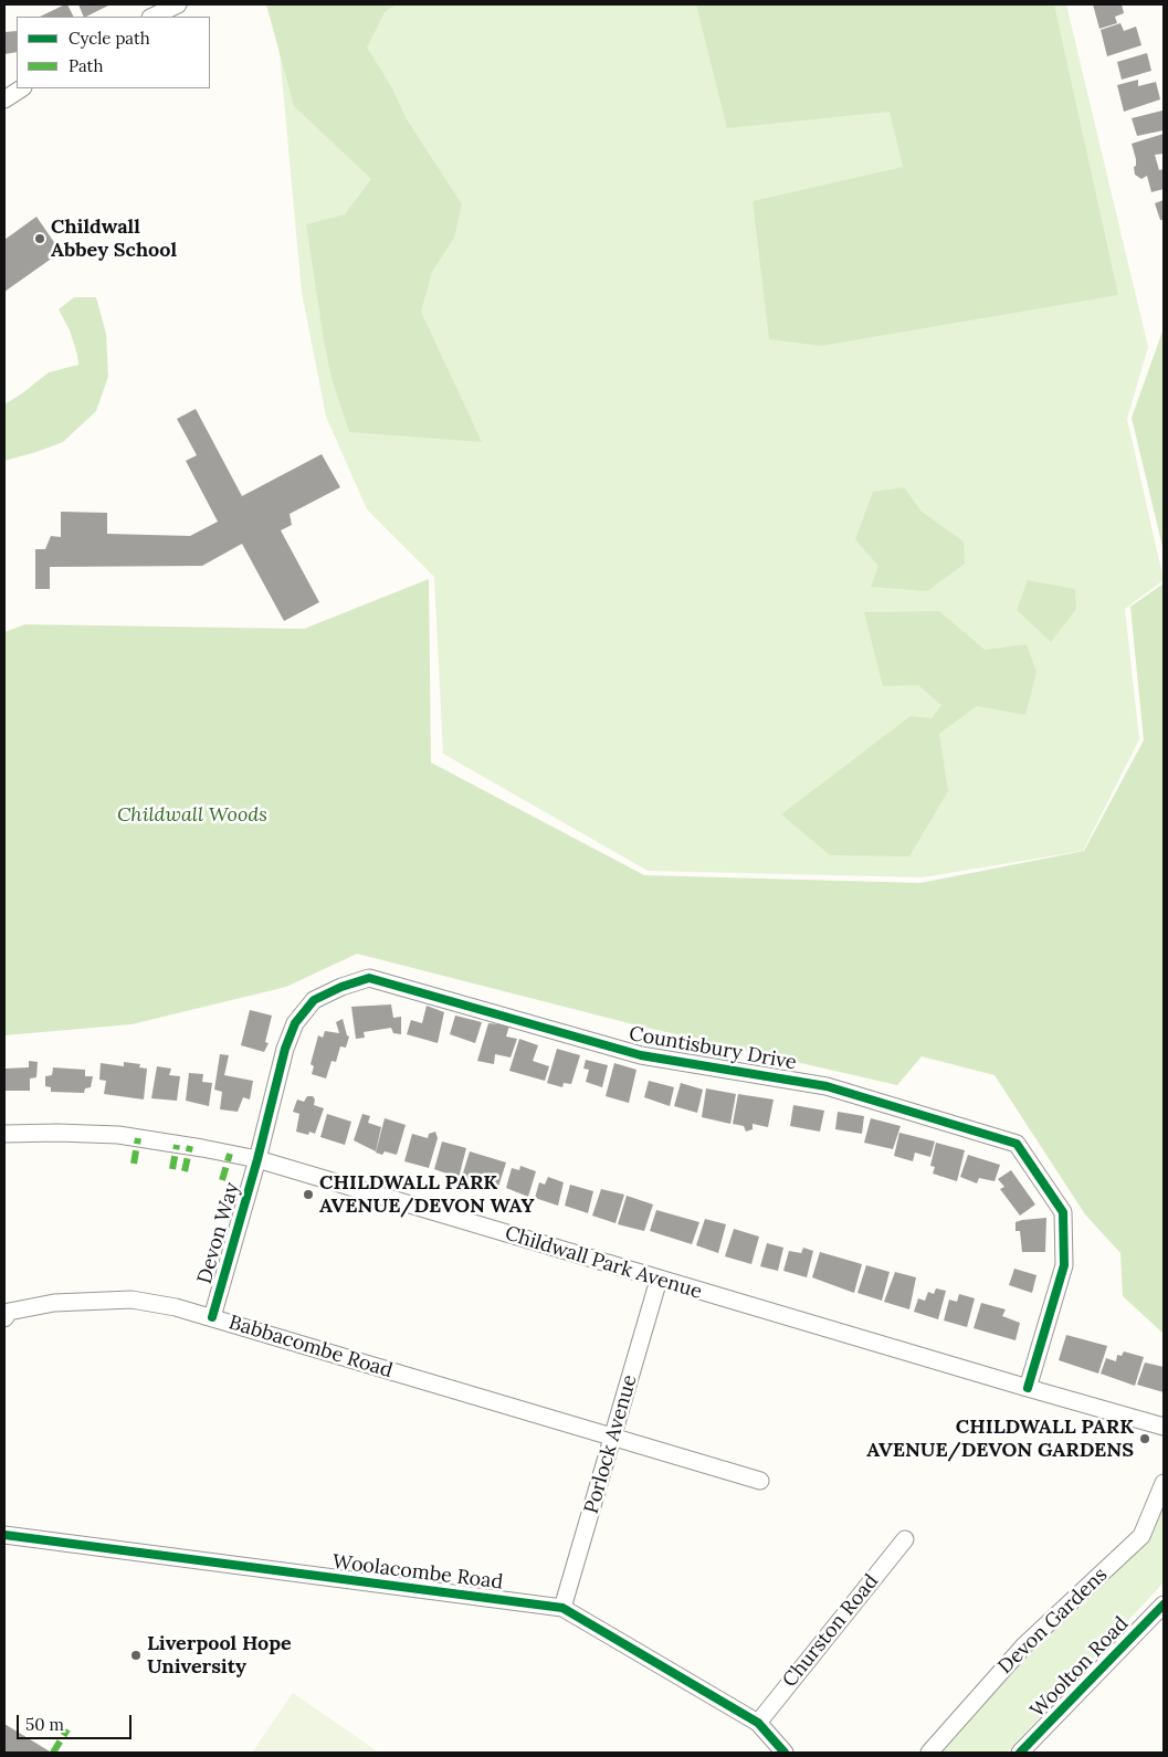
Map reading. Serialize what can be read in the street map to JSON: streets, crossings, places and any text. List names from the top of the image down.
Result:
{
  "streets": {
    "street": [
      "Countisbury Drive",
      "Devon Way",
      "Childwall Park Avenue",
      "Babbacombe Road",
      "Porlock Avenue",
      "Woolacombe Road",
      "Devon Gardens",
      "Churston Road",
      "Woolton Road"
    ]
  },
  "crossings": [
    ["Countisbury Drive", "Devon Way"],
    ["Countisbury Drive", "Childwall Park Avenue"],
    ["Devon Way", "Childwall Park Avenue"],
    ["Devon Way", "Babbacombe Road"],
    ["Childwall Park Avenue", "Porlock Avenue"],
    ["Babbacombe Road", "Porlock Avenue"],
    ["Porlock Avenue", "Woolacombe Road"],
    ["Woolacombe Road", "Churston Road"]
  ],
  "parks": ["Childwall Woods"],
  "places": [
    "Childwall Abbey School",
    "CHILDWALL PARK AVENUE/DEVON WAY",
    "CHILDWALL PARK AVENUE/DEVON GARDENS",
    "Liverpool Hope University"
  ],
  "legend": ["Cycle path", "Path"],
  "scale_bar": "50 m"
}
